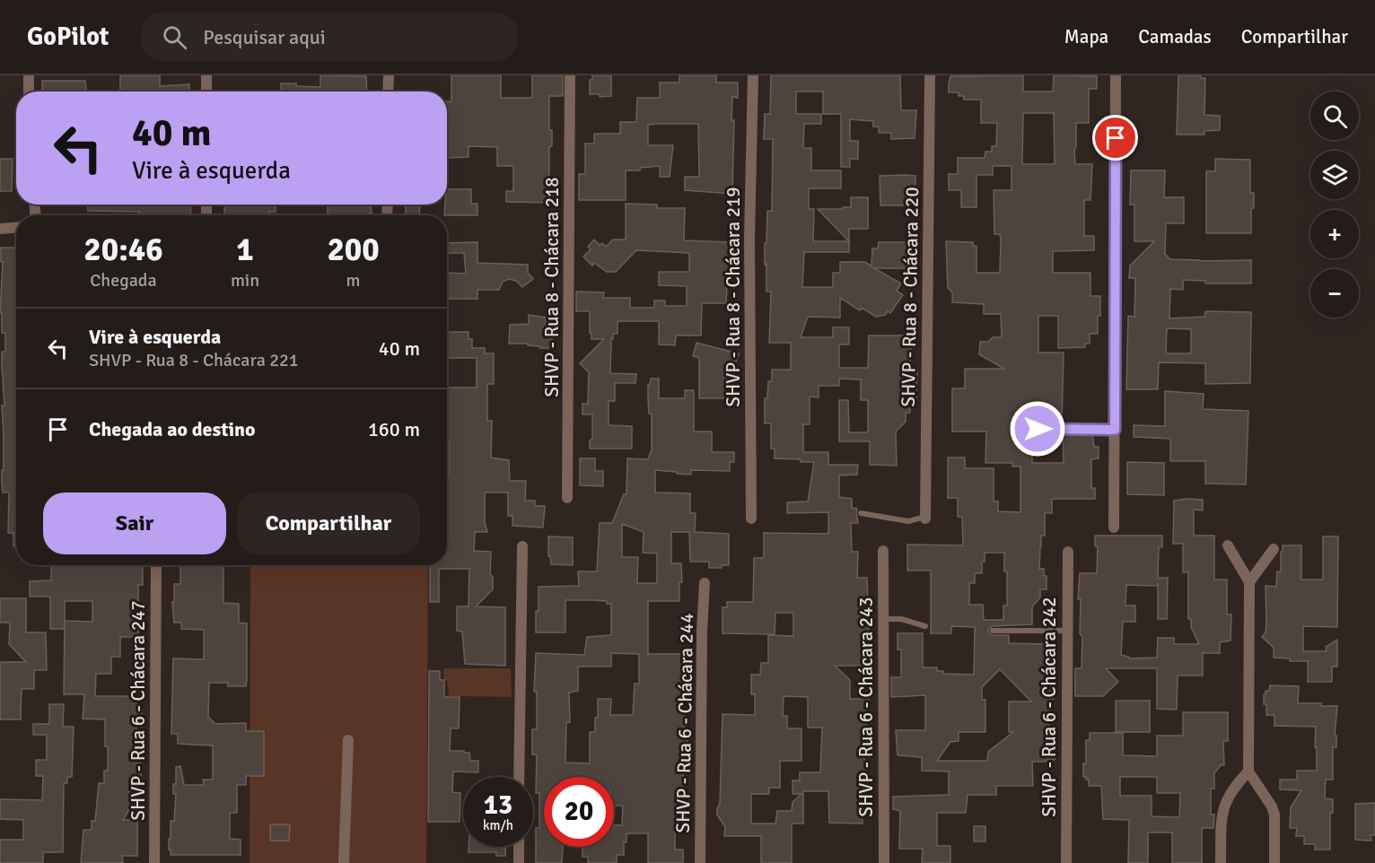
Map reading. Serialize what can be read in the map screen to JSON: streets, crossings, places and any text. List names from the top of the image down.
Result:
{
  "streets": {
    "street": [
      "SHVP - Rua 8 - Chácara 218",
      "SHVP - Rua 8 - Chácara 219",
      "SHVP - Rua 8 - Chácara 220",
      "SHVP - Rua 6 - Chácara 243",
      "SHVP - Rua 6 - Chácara 242",
      "SHVP - Rua 6 - Chácara 247",
      "SHVP - Rua 6 - Chácara 244"
    ]
  },
  "page": {
    "header": "GoPilot",
    "search": "Pesquisar aqui",
    "nav": ["Mapa", "Camadas", "Compartilhar"],
    "map_buttons": ["+", "−"],
    "turn": ["40 m", "Vire à esquerda"],
    "eta": [
      "20:46",
      "Chegada",
      "1",
      "min",
      "200",
      "m"
    ],
    "list": [
      {
        "name": "Vire à esquerda",
        "note": "SHVP - Rua 8 - Chácara 221",
        "value": "40 m"
      },
      {
        "name": "Chegada ao destino",
        "value": "160 m"
      }
    ],
    "buttons": ["Sair", "Compartilhar"],
    "speed": "13 km/h",
    "limit": "20"
  }
}
